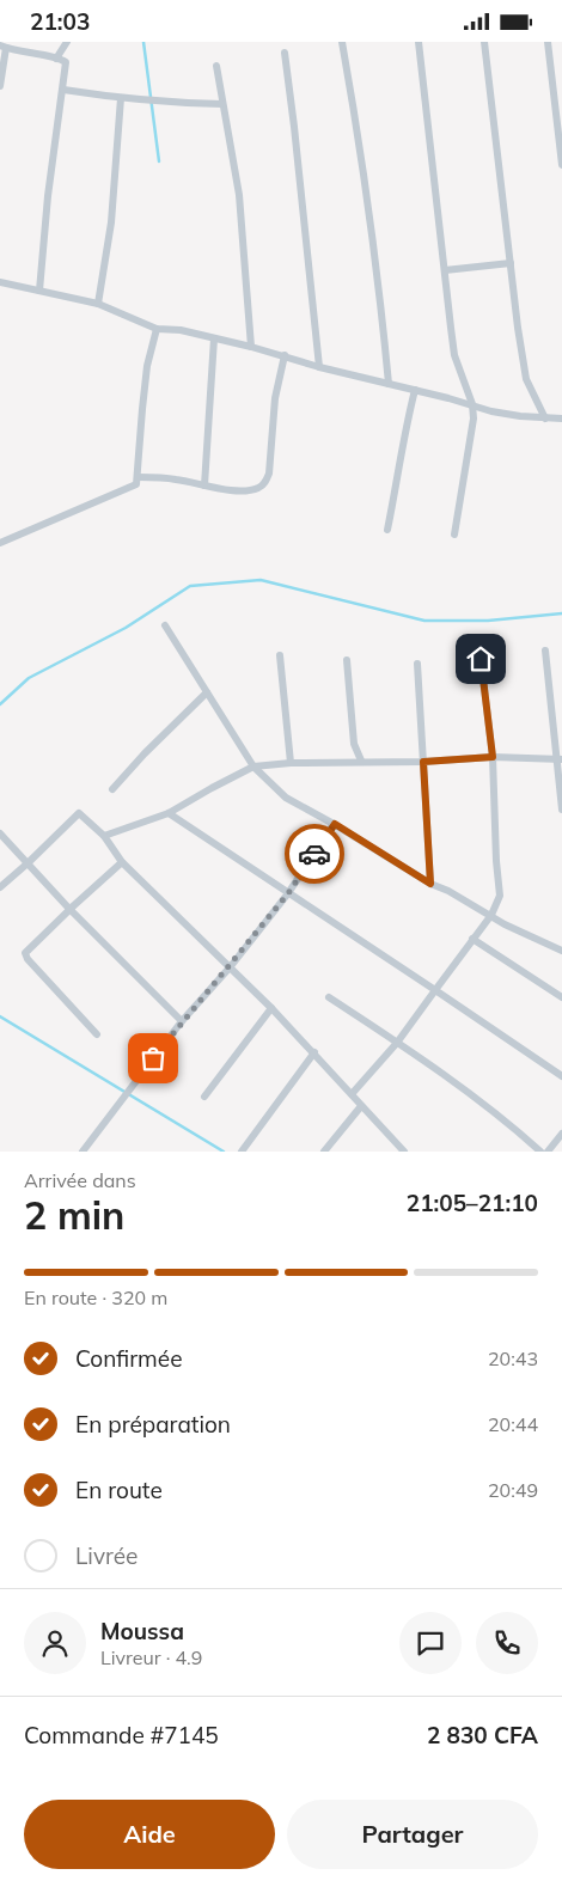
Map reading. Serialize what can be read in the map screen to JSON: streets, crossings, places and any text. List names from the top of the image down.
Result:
{
  "page": {
    "status": "21:03",
    "heading": ["2 min", "Arrivée dans", "21:05–21:10"],
    "panel": [
      "Moussa",
      "Livreur · 4.9",
      "Commande #7145",
      "2 830 CFA"
    ],
    "bar": "En route · 320 m",
    "list": [
      ["Confirmée", "20:43"],
      ["En préparation", "20:44"],
      ["En route", "20:49"],
      "Livrée"
    ],
    "buttons": ["Aide", "Partager"]
  }
}
